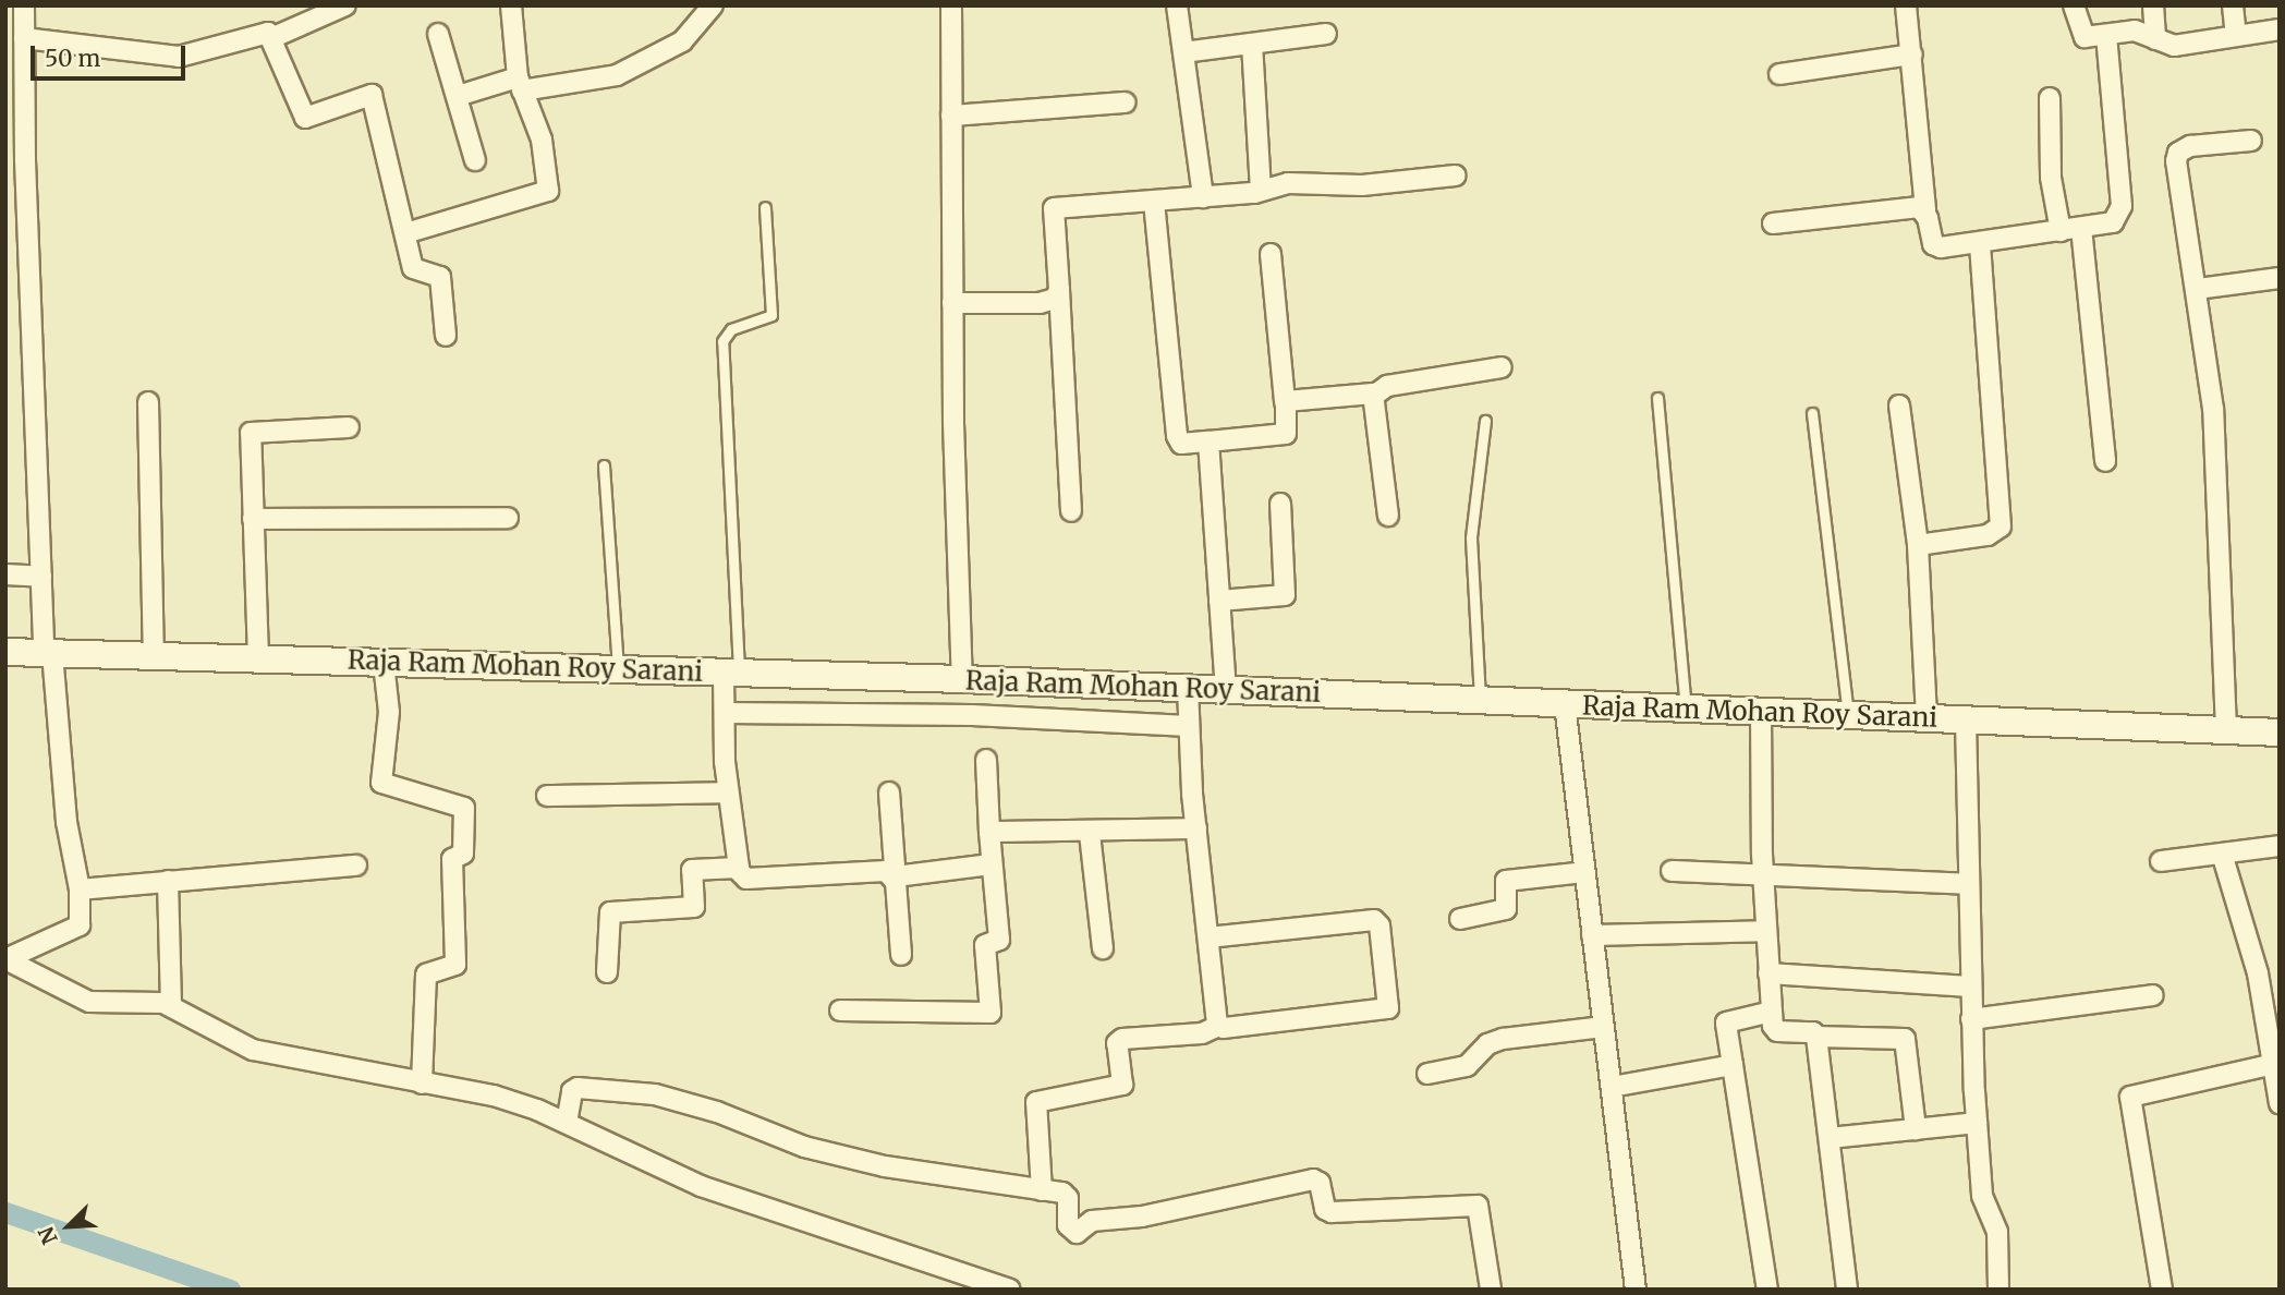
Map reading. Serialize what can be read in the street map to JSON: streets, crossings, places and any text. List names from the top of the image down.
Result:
{
  "streets": {
    "street": ["Raja Ram Mohan Roy Sarani"]
  },
  "scale_bar": "50 m",
  "north": "bottom left"
}
